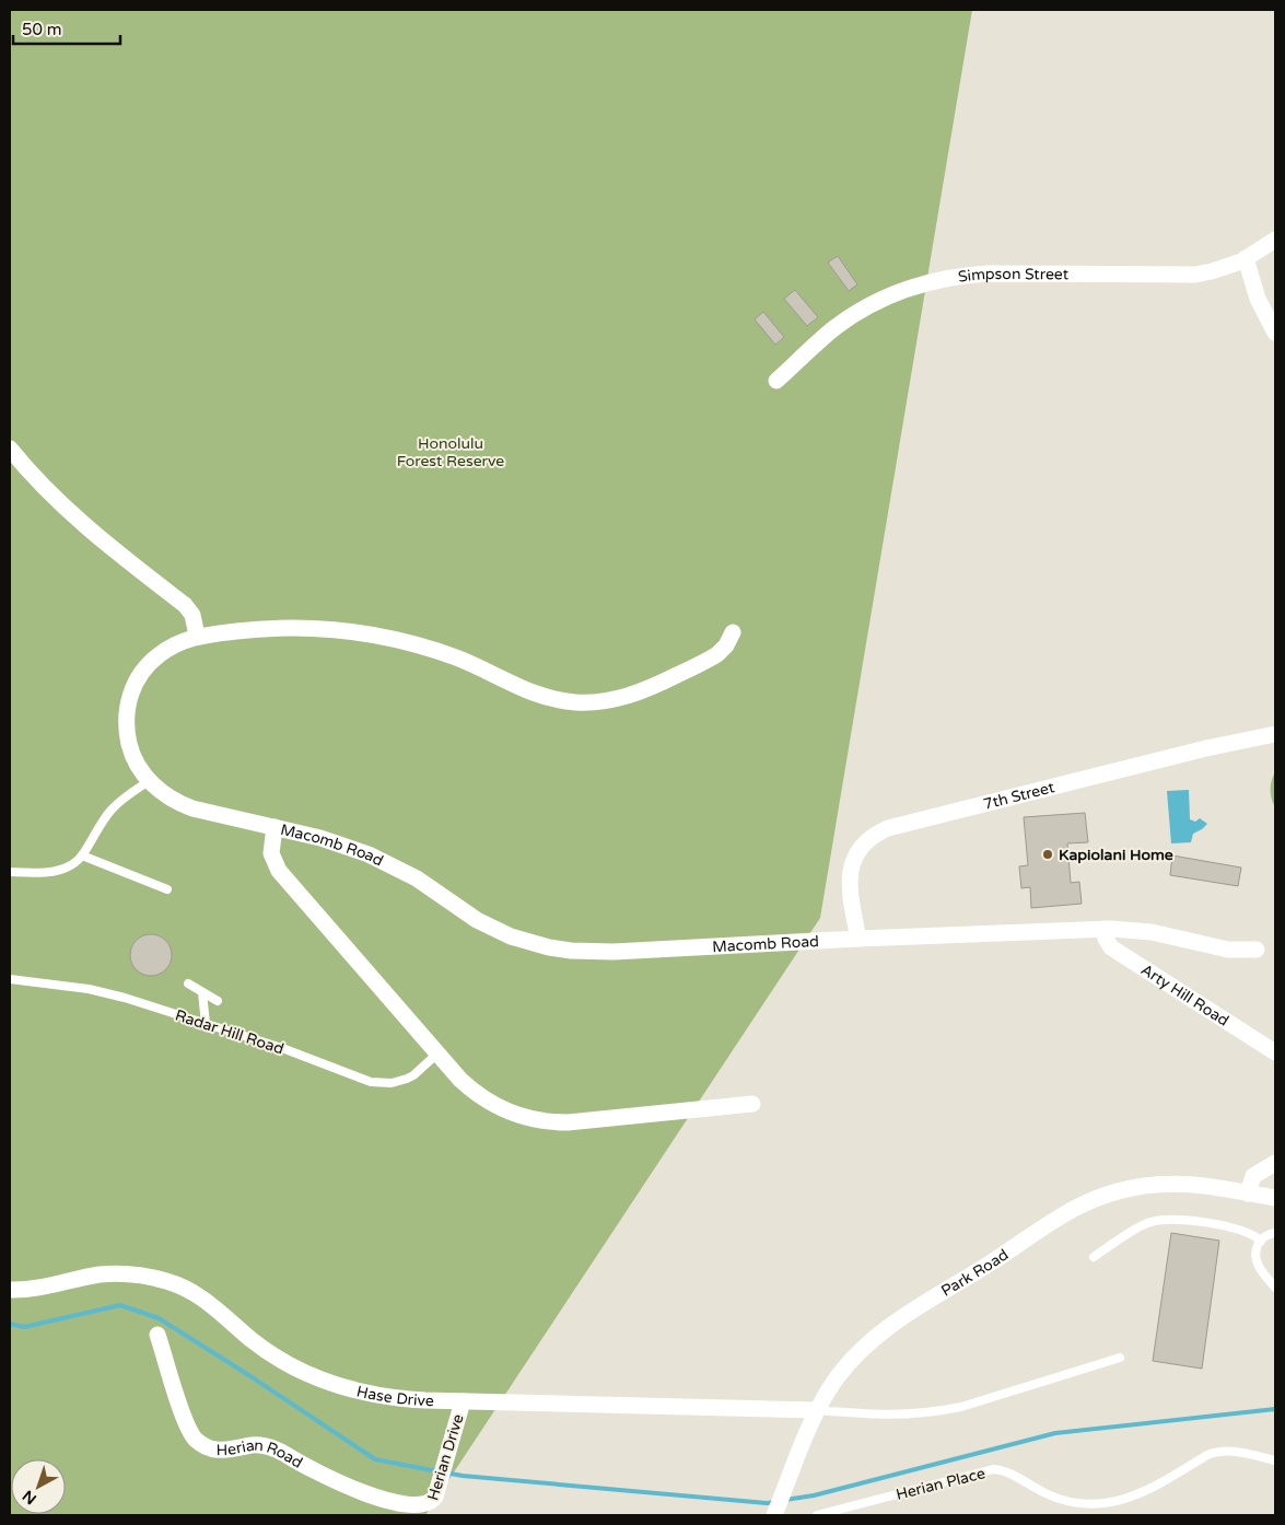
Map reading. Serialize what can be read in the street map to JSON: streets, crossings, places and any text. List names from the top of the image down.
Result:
{
  "streets": {
    "street": [
      "Simpson Street",
      "7th Street",
      "Macomb Road",
      "Arty Hill Road",
      "Park Road",
      "Hase Drive",
      "Herian Drive",
      "Herian Road"
    ],
    "lane": ["Radar Hill Road", "Herian Place"]
  },
  "crossings": [
    ["7th Street", "Macomb Road"],
    ["Macomb Road", "Arty Hill Road"],
    ["Park Road", "Hase Drive"],
    ["Hase Drive", "Herian Drive"],
    ["Herian Drive", "Herian Road"]
  ],
  "parks": ["Honolulu Forest Reserve"],
  "places": ["Kapiolani Home"],
  "scale_bar": "50 m",
  "north": "bottom left"
}
